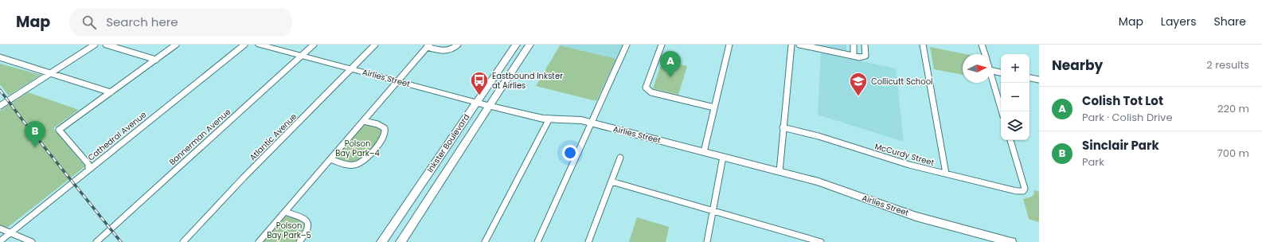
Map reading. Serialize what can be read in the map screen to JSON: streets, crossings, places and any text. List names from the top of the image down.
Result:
{
  "streets": {
    "street": [
      "Airlies Street",
      "Cathedral Avenue",
      "Bannerman Avenue",
      "Atlantic Avenue",
      "Inkster Boulevard",
      "McCurdy Street"
    ]
  },
  "crossings": [
    ["Airlies Street", "Bannerman Avenue"],
    ["Airlies Street", "Atlantic Avenue"],
    ["Airlies Street", "Inkster Boulevard"]
  ],
  "parks": ["Polson Bay Park–4", "Polson Bay Park–5"],
  "places": {
    "bus stop": ["Eastbound Inkster at Airlies"],
    "school or university": ["Collicutt School"]
  },
  "north": "right",
  "page": {
    "header": "Map",
    "search": "Search here",
    "nav": ["Map", "Layers", "Share"],
    "heading": ["Nearby", "2 results"],
    "pins": ["A", "B"],
    "map_buttons": ["+", "−"],
    "list": [
      {
        "mark": "A",
        "name": "Colish Tot Lot",
        "note": "Park · Colish Drive",
        "value": "220 m"
      },
      {
        "mark": "B",
        "name": "Sinclair Park",
        "note": "Park",
        "value": "700 m"
      }
    ]
  }
}
